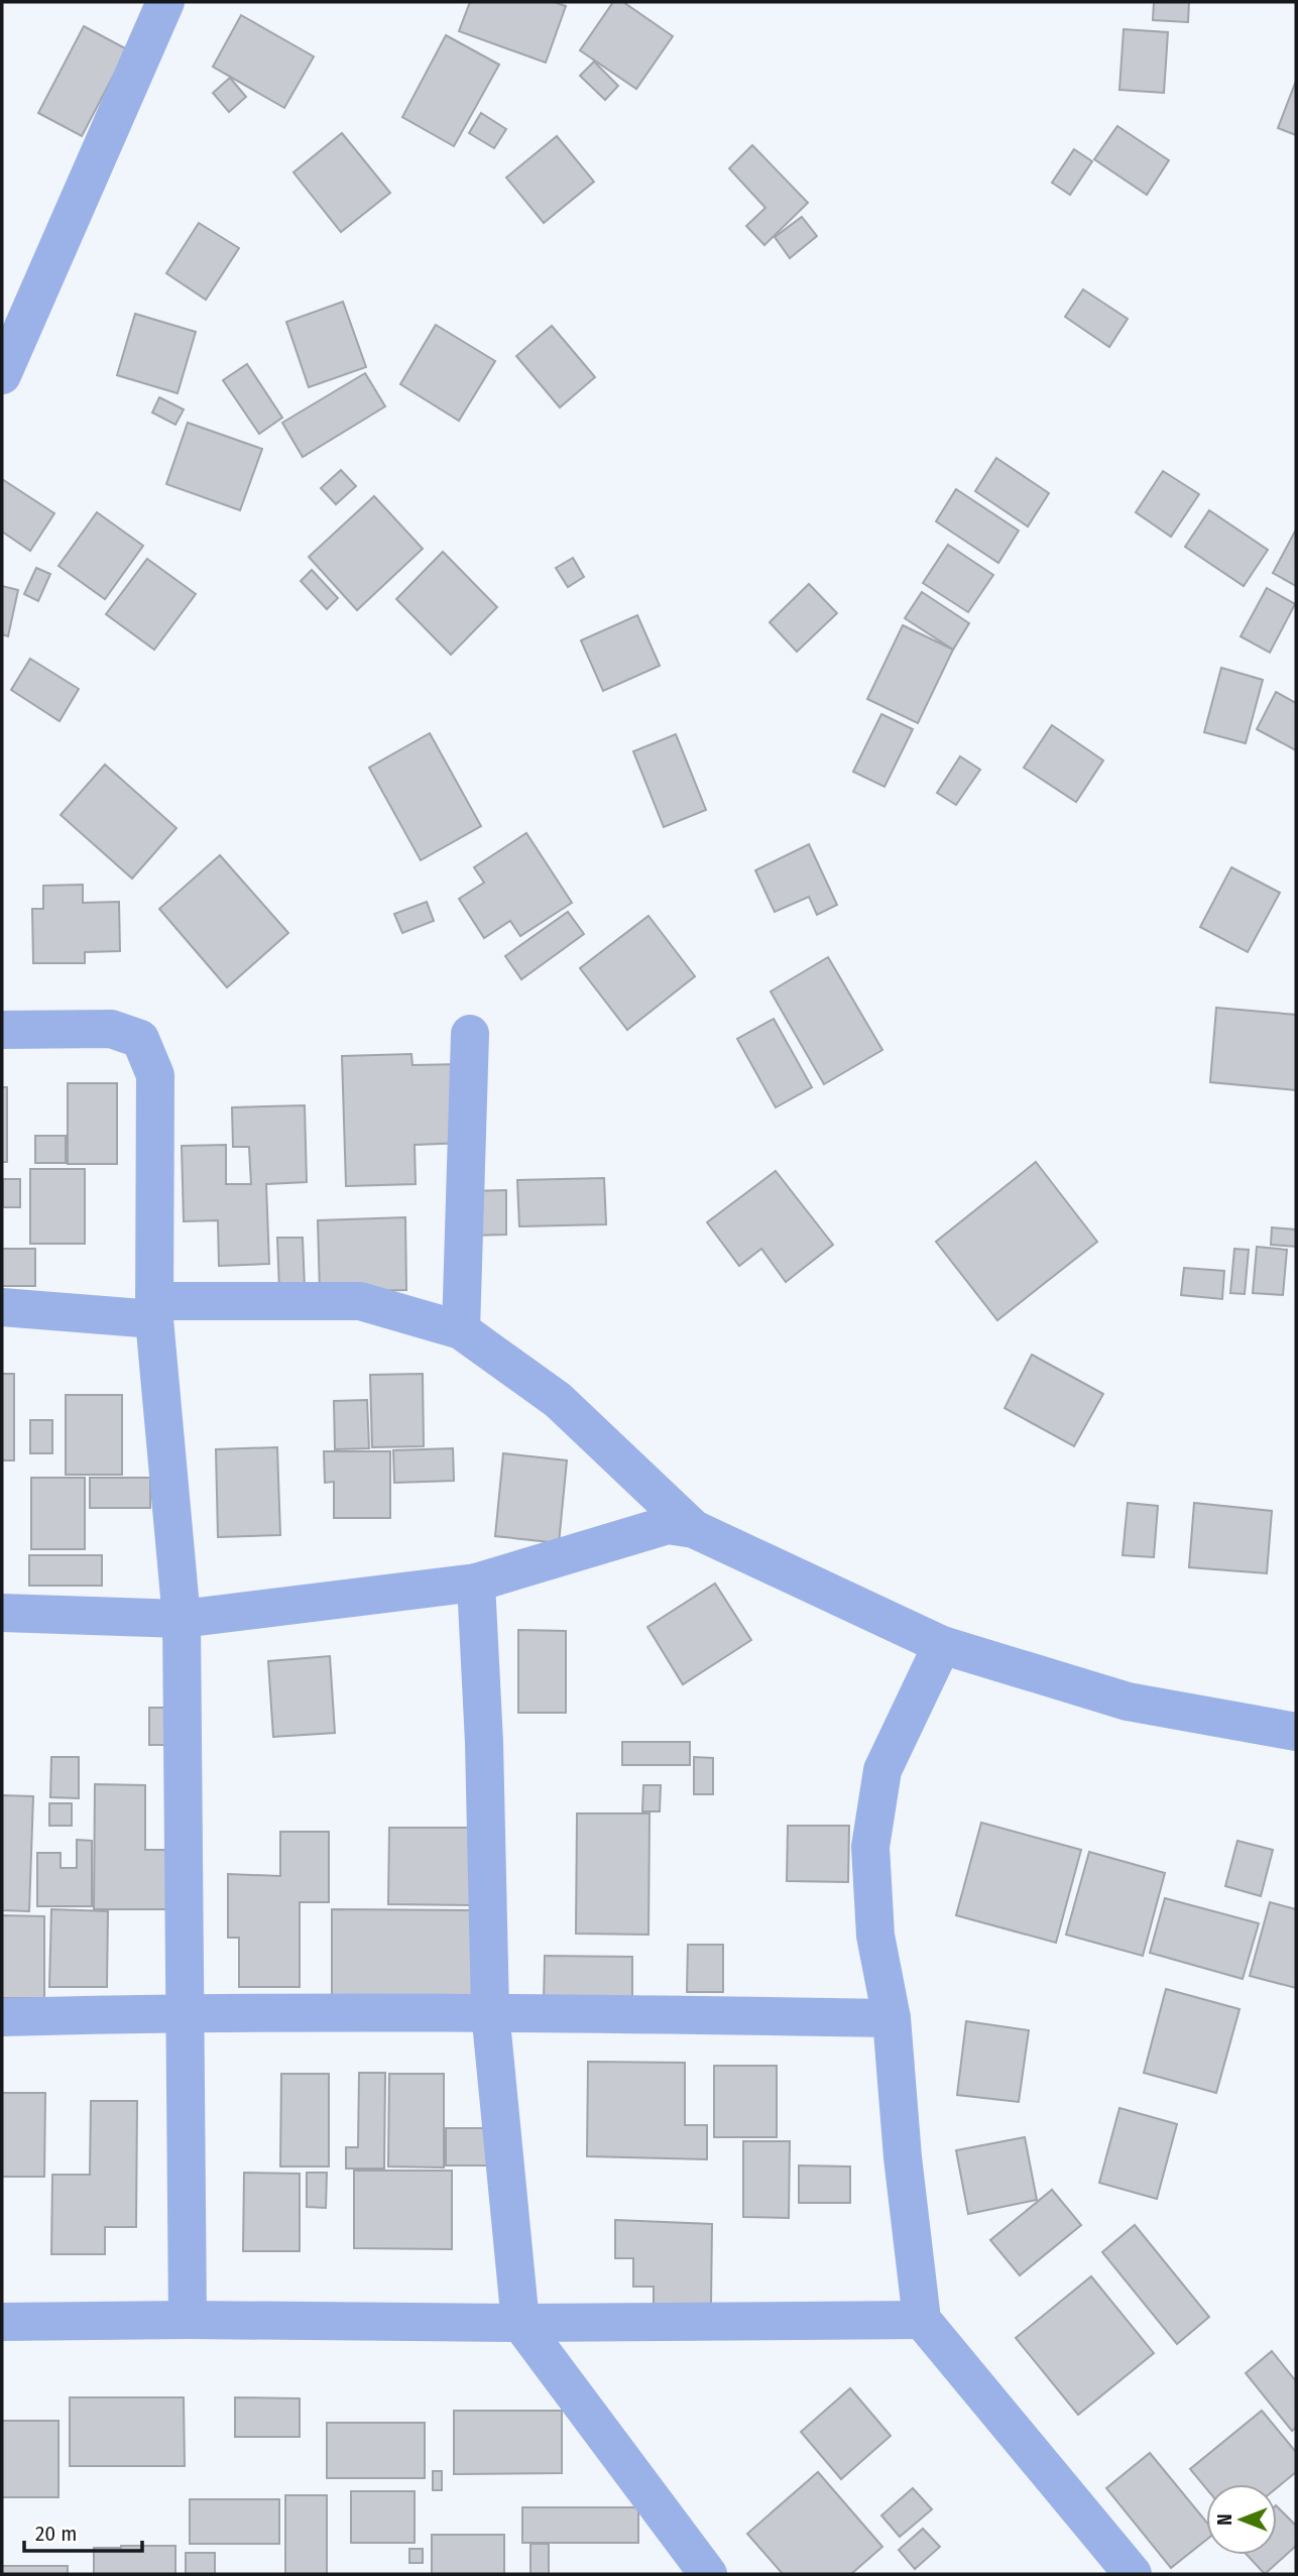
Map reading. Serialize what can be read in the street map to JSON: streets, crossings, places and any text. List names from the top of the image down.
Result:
{
  "scale_bar": "20 m",
  "north": "left"
}
